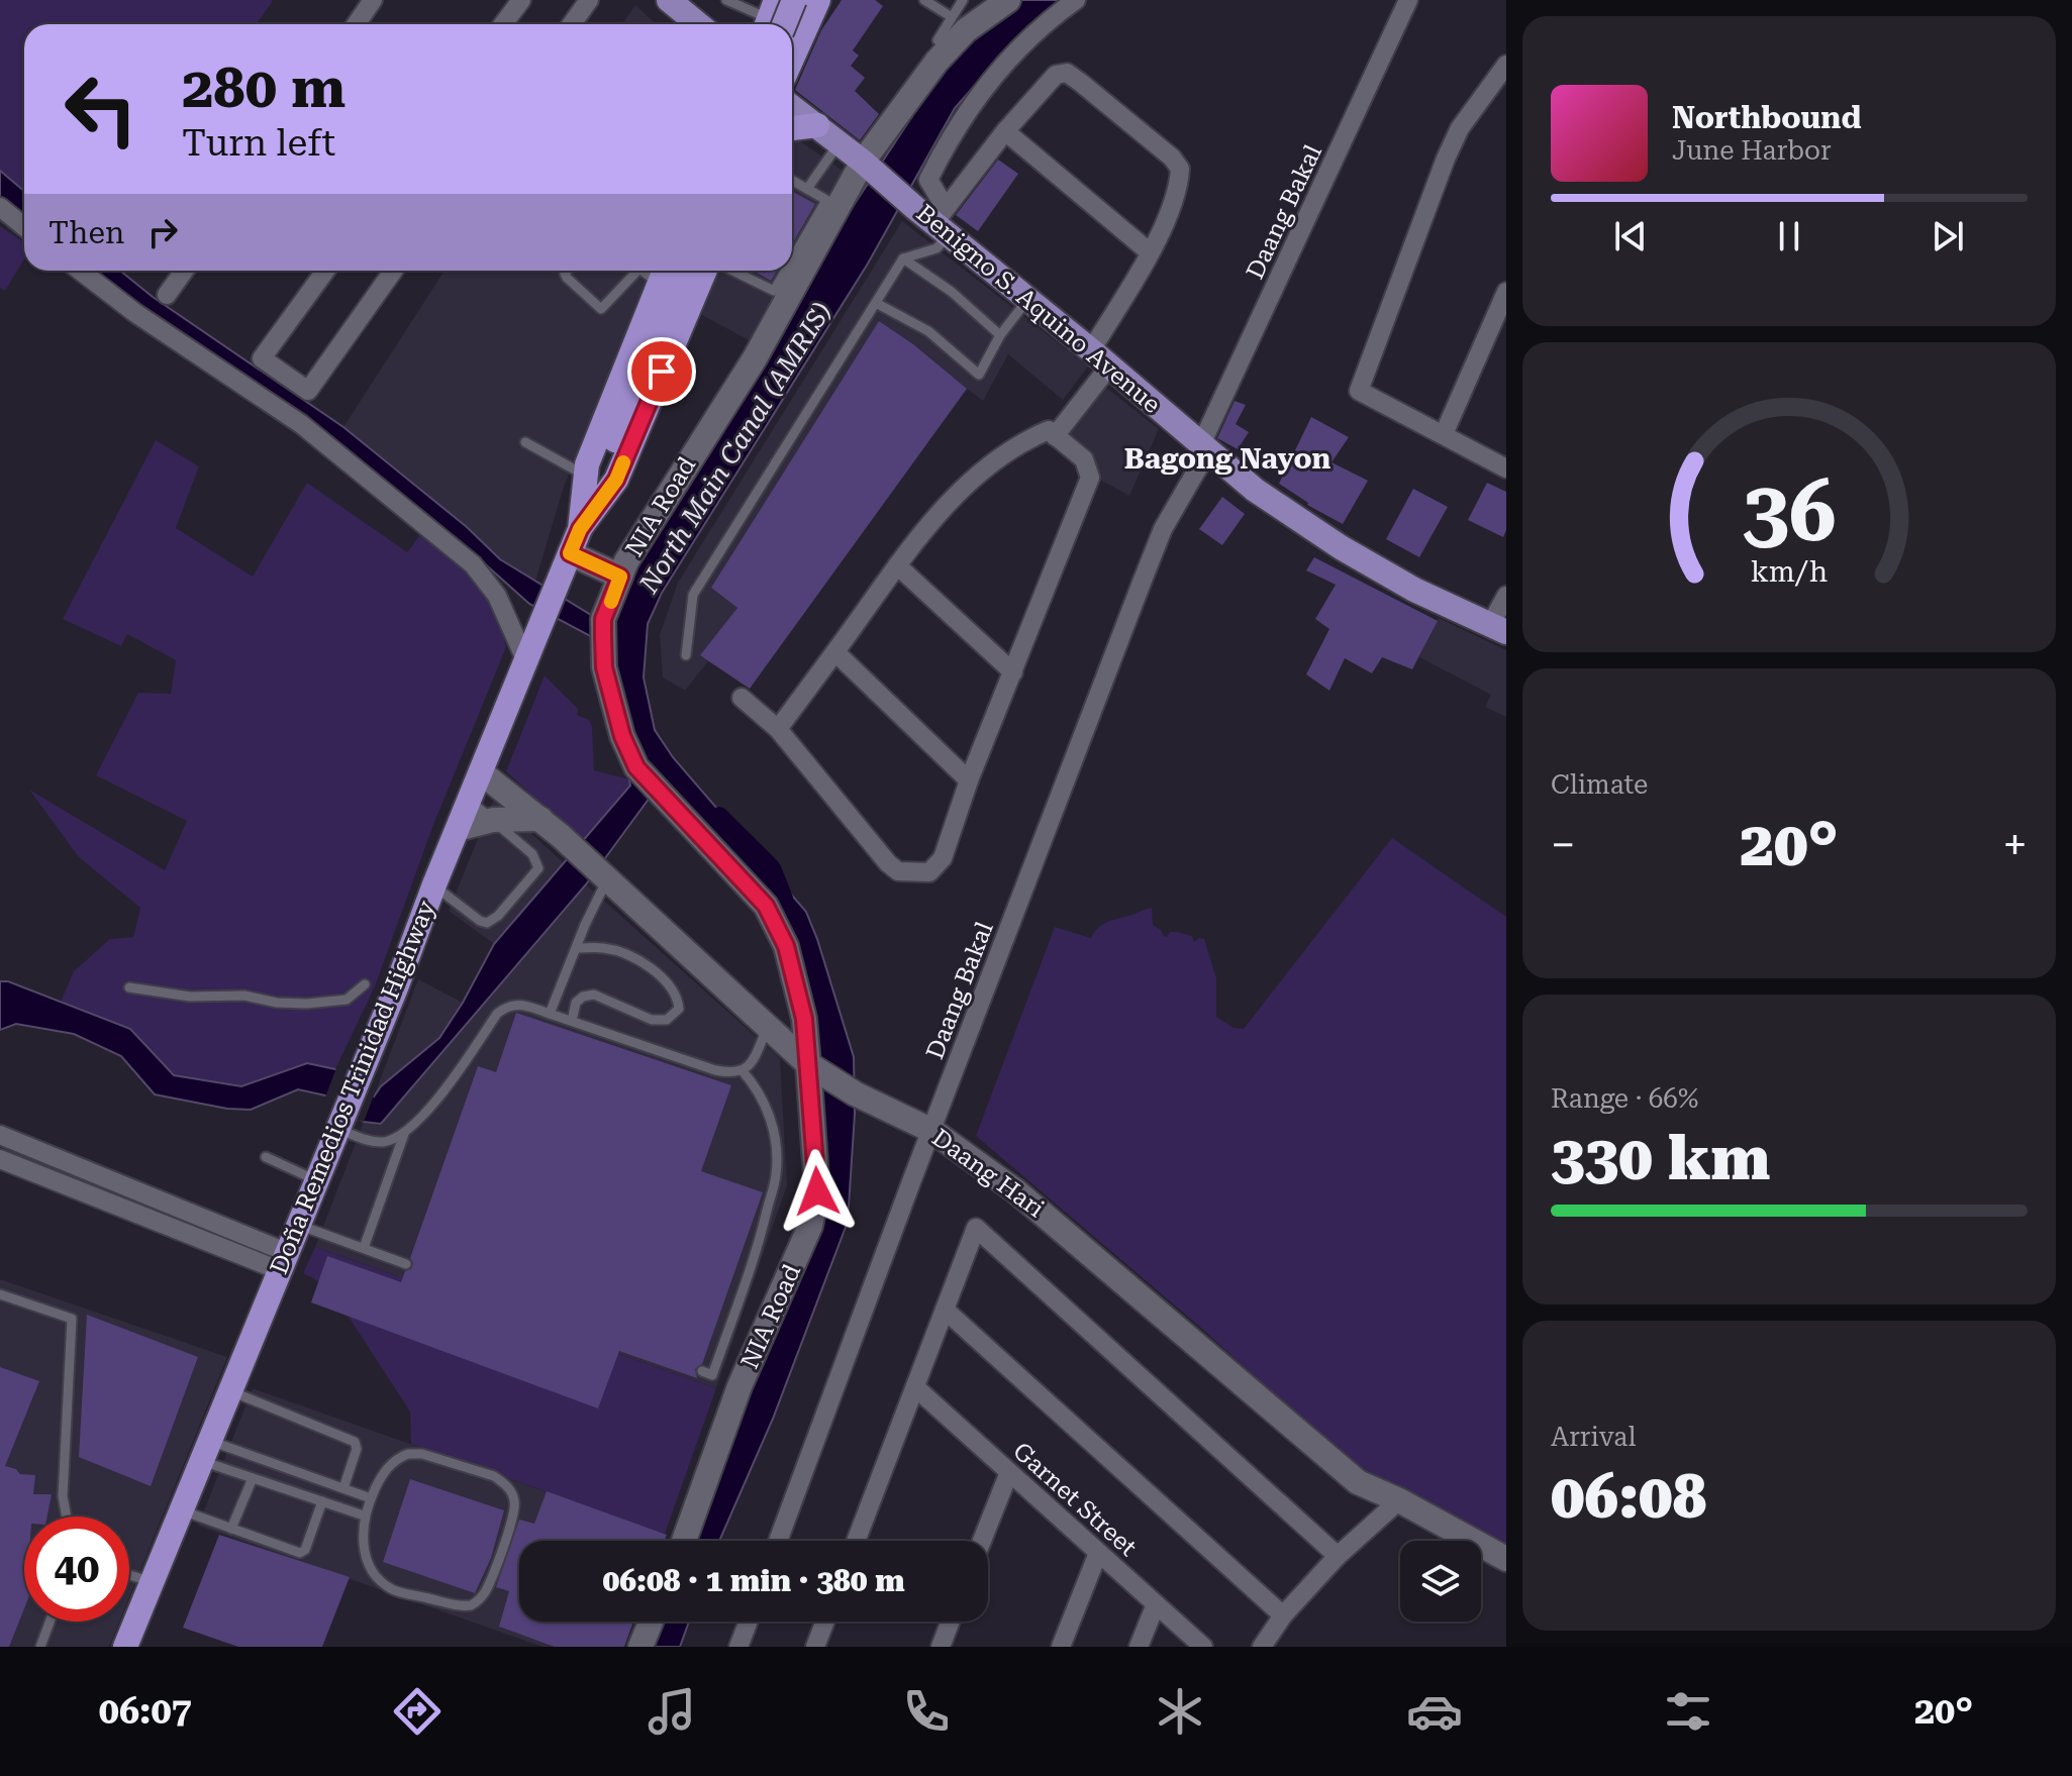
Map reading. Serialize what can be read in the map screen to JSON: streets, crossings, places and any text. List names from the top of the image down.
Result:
{
  "streets": {
    "highway": ["Doña Remedios Trinidad Highway"],
    "main road": ["Benigno S. Aquino Avenue"],
    "street": [
      "Daang Bakal",
      "NIA Road",
      "Daang Hari",
      "Garnet Street"
    ]
  },
  "crossings": [
    ["Daang Bakal", "Benigno S. Aquino Avenue"],
    ["Daang Bakal", "Daang Hari"],
    ["Benigno S. Aquino Avenue", "NIA Road"],
    ["NIA Road", "Daang Hari"],
    ["Doña Remedios Trinidad Highway", "Daang Hari"]
  ],
  "districts": ["Bagong Nayon"],
  "water": ["North Main Canal (AMRIS)"],
  "page": {
    "turn": ["280 m", "Turn left"],
    "song": ["Northbound", "June Harbor"],
    "then": "Then",
    "tile": [
      "Climate",
      ["Range · 66%", "330 km"],
      ["Arrival", "06:08"]
    ],
    "heat": ["−", "20°", "+"],
    "limit": "40",
    "trip": "06:08 · 1 min · 380 m",
    "tabs": ["06:07", "20°"],
    "gauge": ["36", "km/h"]
  }
}
